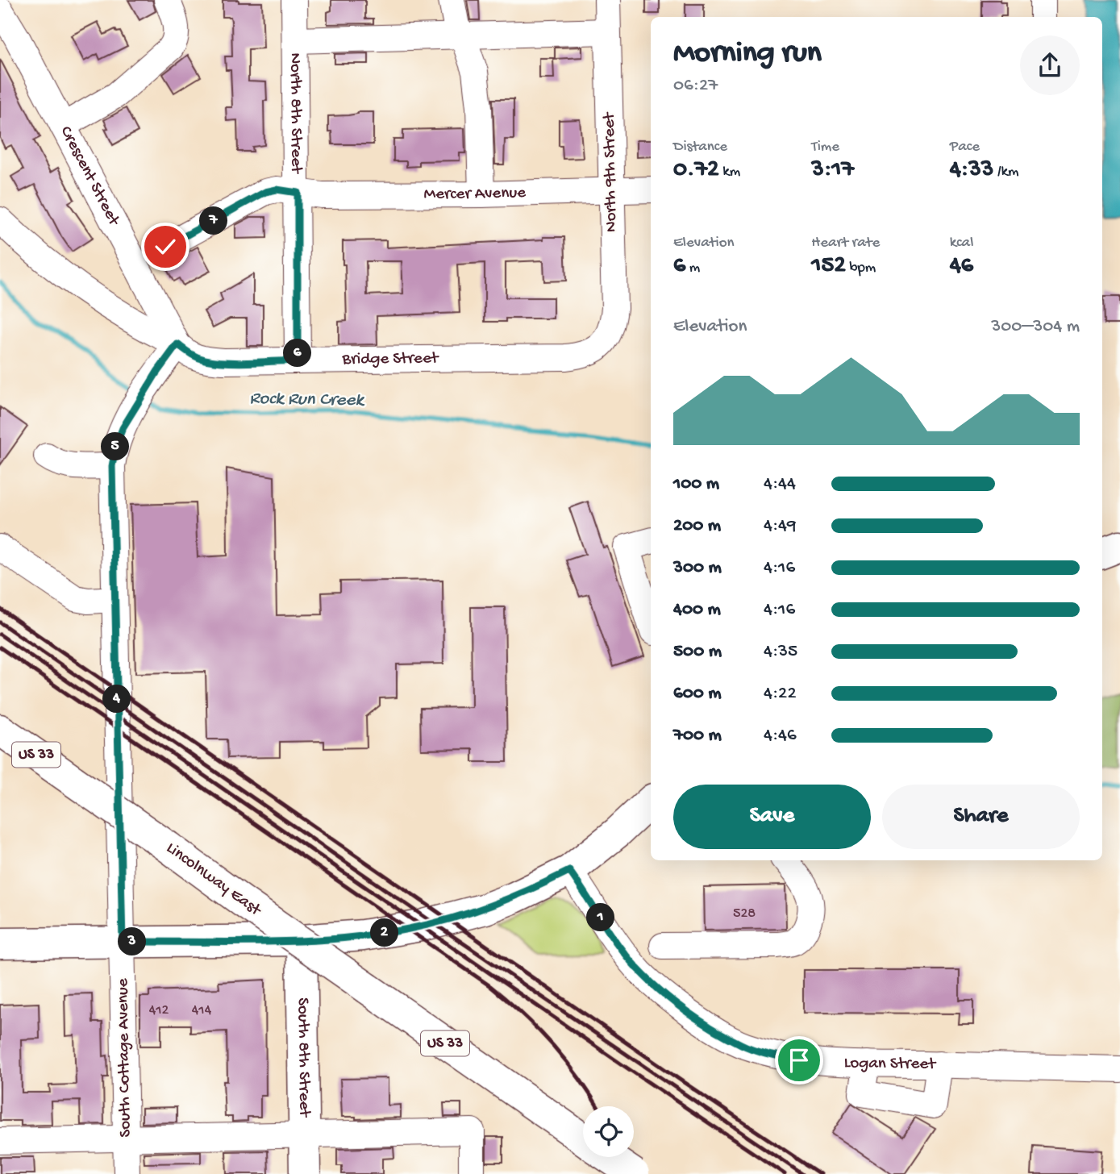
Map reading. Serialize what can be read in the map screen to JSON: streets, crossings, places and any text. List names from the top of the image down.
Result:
{
  "streets": {
    "main road": ["US 33", "Lincolnway East", "South 8th Street"],
    "street": [
      "North 8th Street",
      "North 9th Street",
      "Crescent Street",
      "Mercer Avenue",
      "Bridge Street",
      "South Cottage Avenue",
      "Logan Street"
    ]
  },
  "crossings": [
    ["North 8th Street", "Mercer Avenue"],
    ["North 8th Street", "Bridge Street"],
    ["North 9th Street", "Mercer Avenue"],
    ["North 9th Street", "Bridge Street"],
    ["Crescent Street", "Bridge Street"],
    ["Crescent Street", "South Cottage Avenue"],
    ["Bridge Street", "South Cottage Avenue"]
  ],
  "water": ["Rock Run Creek"],
  "house_numbers": ["528", "412", "414"],
  "page": {
    "heading": ["Morning run", "06:27"],
    "stats": [
      ["Distance", "0.72 km"],
      ["Time", "3:17"],
      ["Pace", "4:33 /km"],
      ["Elevation", "6 m"],
      ["Heart rate", "152 bpm"],
      ["kcal", "46"]
    ],
    "pins": [
      "7",
      "6",
      "5",
      "4",
      "1",
      "2",
      "3"
    ],
    "chart": ["Elevation", "300–304 m"],
    "list": [
      {
        "name": "100 m",
        "note": "4:44"
      },
      {
        "name": "200 m",
        "note": "4:49"
      },
      {
        "name": "300 m",
        "note": "4:16"
      },
      {
        "name": "400 m",
        "note": "4:16"
      },
      {
        "name": "500 m",
        "note": "4:35"
      },
      {
        "name": "600 m",
        "note": "4:22"
      },
      {
        "name": "700 m",
        "note": "4:46"
      }
    ],
    "buttons": ["Save", "Share"]
  }
}
